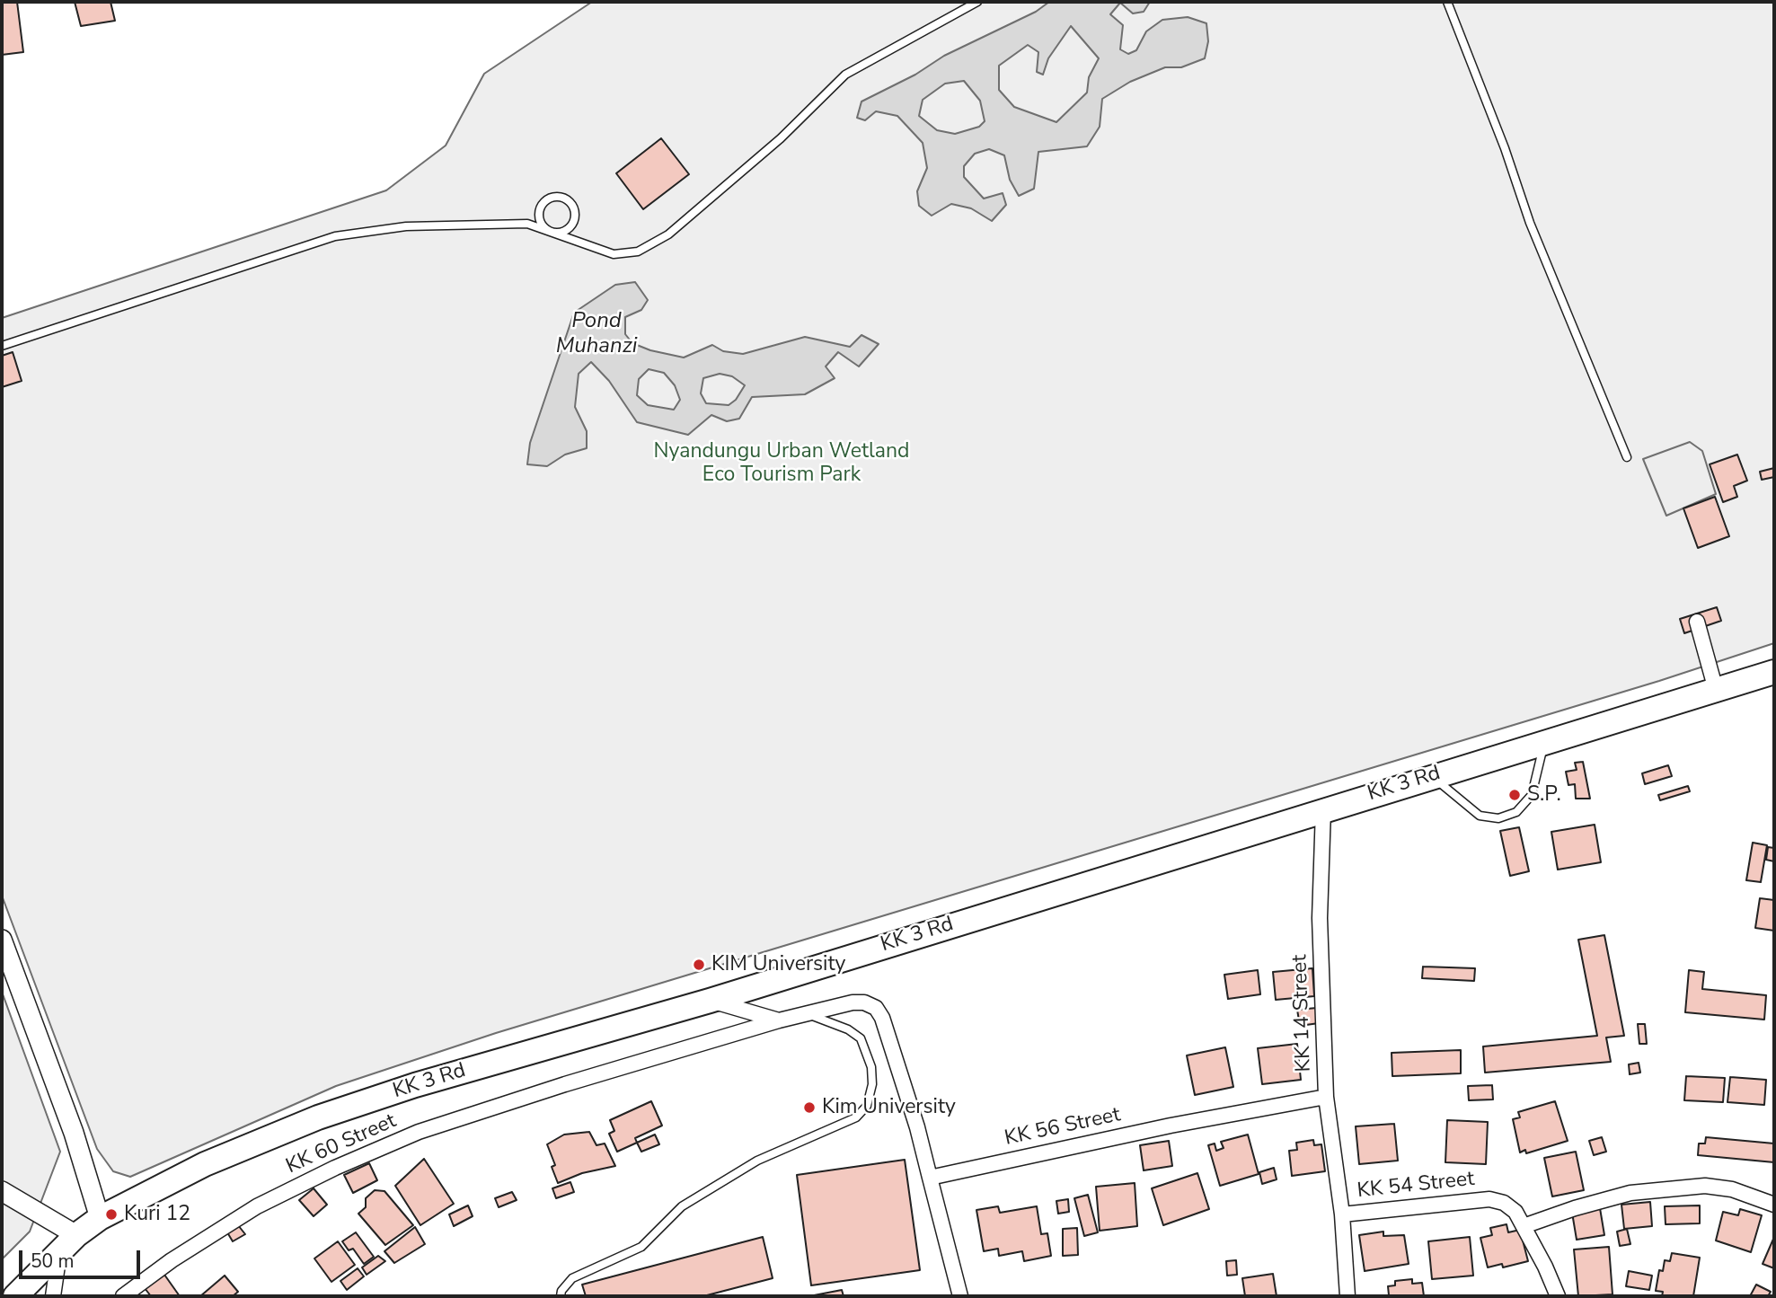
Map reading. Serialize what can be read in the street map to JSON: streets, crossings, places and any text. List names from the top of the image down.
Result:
{
  "streets": {
    "highway": ["KK 3 Rd"],
    "street": [
      "KK 14 Street",
      "KK 56 Street",
      "KK 60 Street",
      "KK 54 Street"
    ]
  },
  "crossings": [
    ["KK 3 Rd", "KK 14 Street"],
    ["KK 14 Street", "KK 56 Street"],
    ["KK 14 Street", "KK 54 Street"],
    ["KK 56 Street", "KK 60 Street"]
  ],
  "water": ["Pond Muhanzi"],
  "parks": ["Nyandungu Urban Wetland Eco Tourism Park"],
  "places": [
    "S.P.",
    "KIM University",
    "Kim University",
    "Kuri 12"
  ],
  "scale_bar": "50 m"
}
